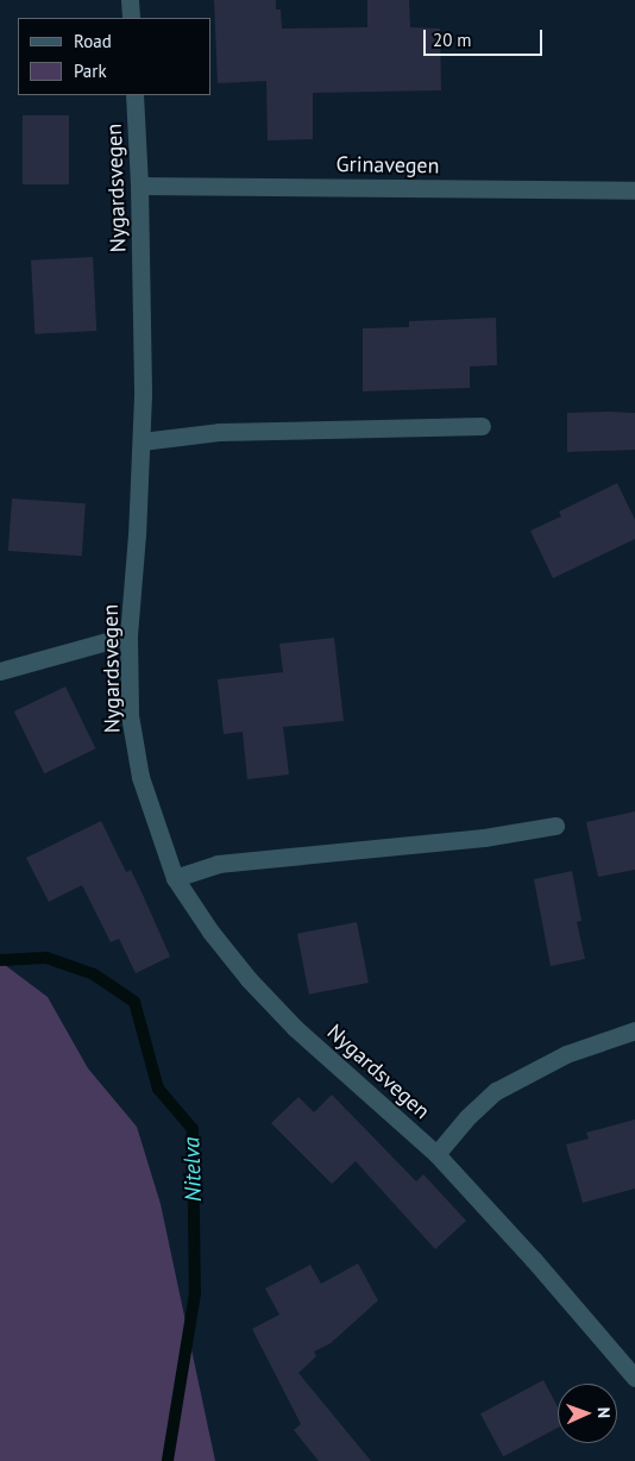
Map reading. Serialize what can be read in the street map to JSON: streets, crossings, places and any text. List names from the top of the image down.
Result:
{
  "streets": {
    "street": ["Grinavegen", "Nygardsvegen"]
  },
  "crossings": [
    ["Grinavegen", "Nygardsvegen"]
  ],
  "water": ["Nitelva"],
  "legend": ["Road", "Park"],
  "scale_bar": "20 m",
  "north": "right"
}
